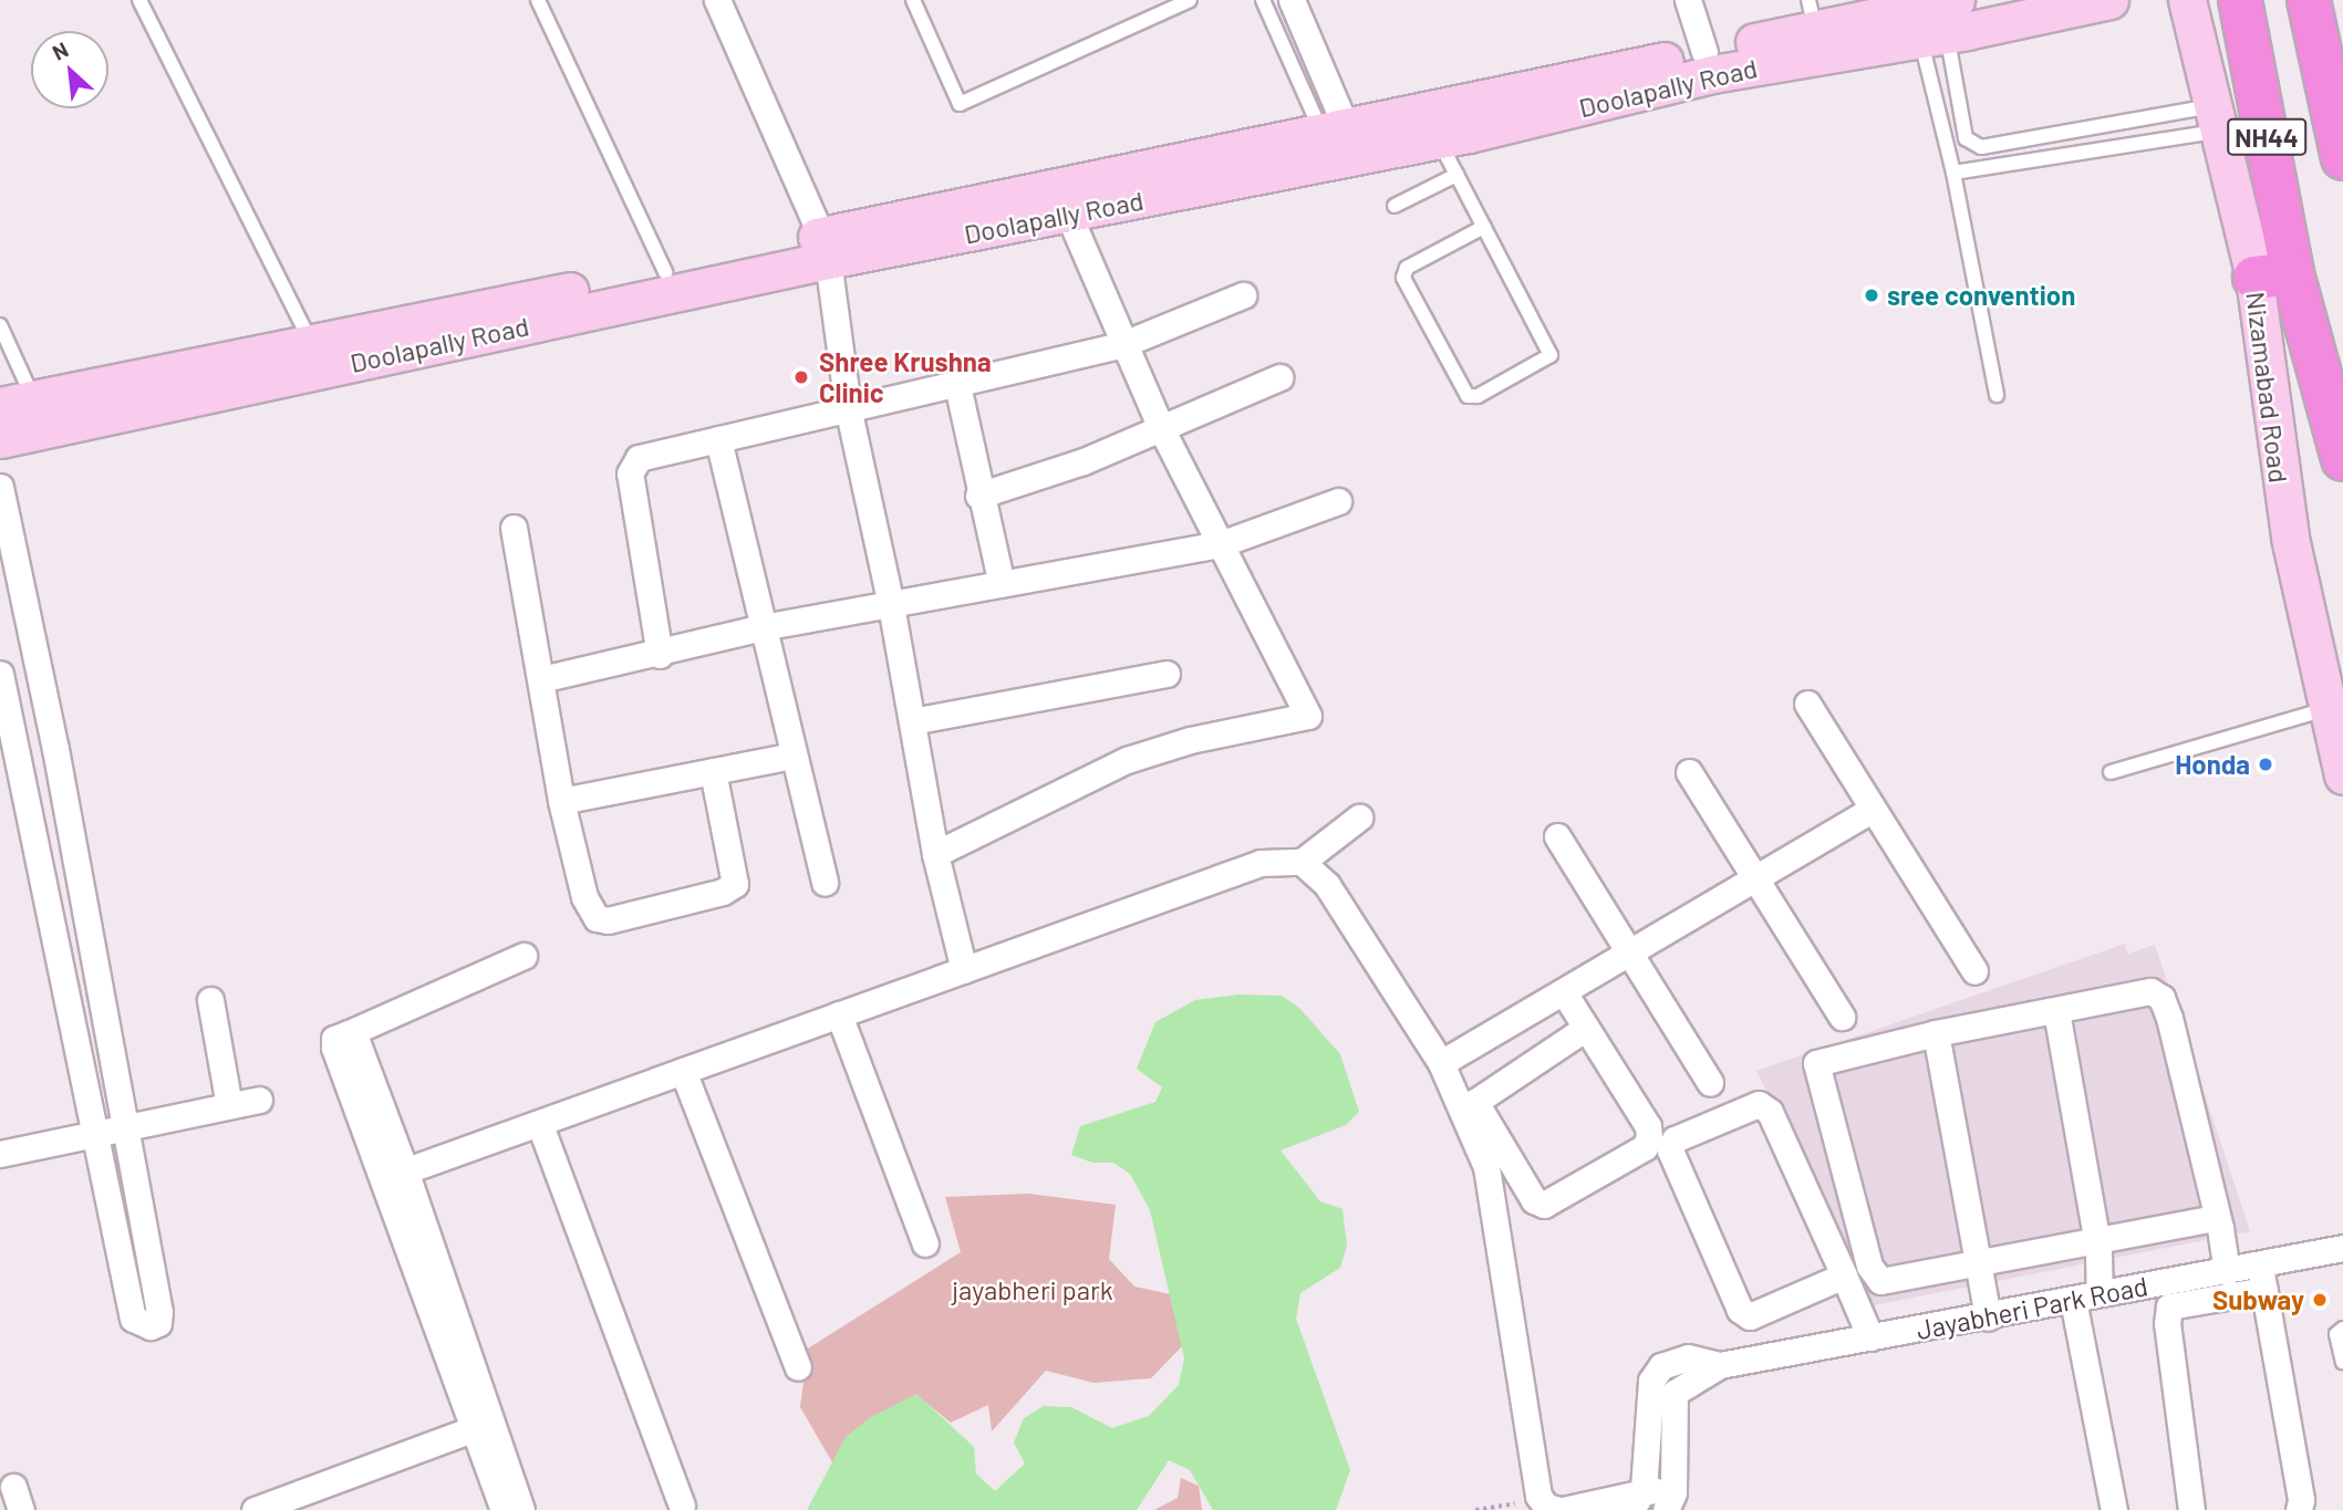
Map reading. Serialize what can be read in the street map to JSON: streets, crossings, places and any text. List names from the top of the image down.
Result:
{
  "streets": {
    "highway": ["NH44", "Nizamabad Road"],
    "main road": ["Doolapally Road"],
    "street": ["Jayabheri Park Road"]
  },
  "parks": ["jayabheri park"],
  "places": [
    "sree convention",
    "Shree Krushna Clinic",
    "Honda",
    "Subway"
  ],
  "north": "top left"
}
